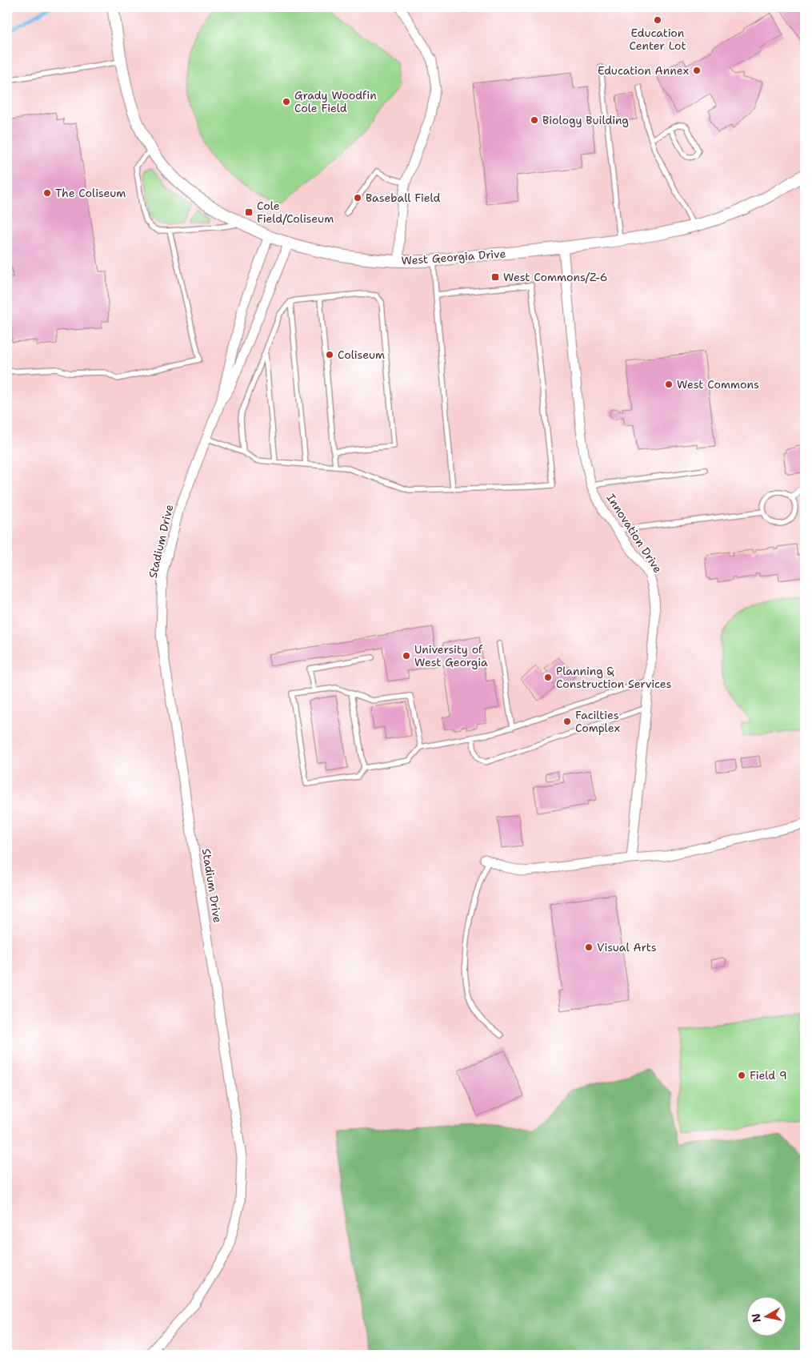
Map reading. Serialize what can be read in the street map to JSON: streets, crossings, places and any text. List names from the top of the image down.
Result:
{
  "streets": {
    "street": ["West Georgia Drive", "Innovation Drive", "Stadium Drive"]
  },
  "crossings": [
    ["West Georgia Drive", "Innovation Drive"],
    ["West Georgia Drive", "Stadium Drive"]
  ],
  "places": {
    "other": [
      "Education Center Lot",
      "Education Annex",
      "Grady Woodfin Cole Field",
      "Biology Building",
      "The Coliseum",
      "Baseball Field",
      "Coliseum",
      "West Commons",
      "University of West Georgia",
      "Planning & Construction Services",
      "Facilties Complex",
      "Visual Arts",
      "Field 9"
    ],
    "transit": ["Cole Field/Coliseum", "West Commons/Z-6"]
  },
  "north": "left"
}
